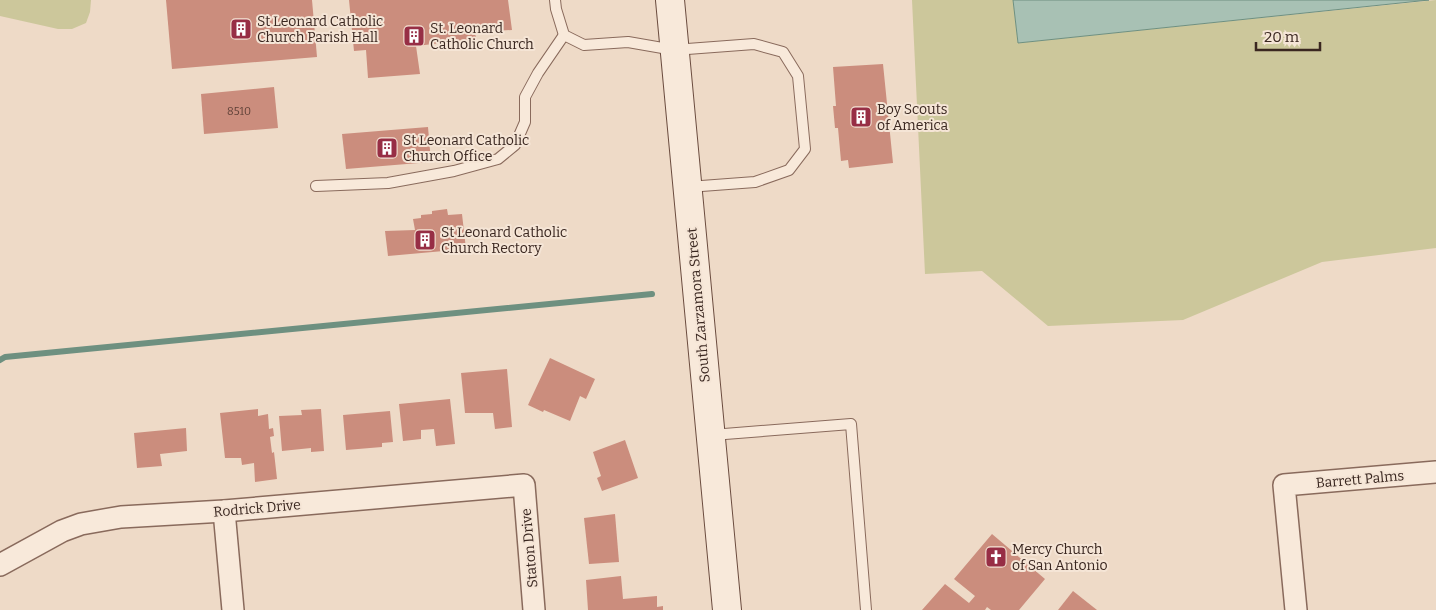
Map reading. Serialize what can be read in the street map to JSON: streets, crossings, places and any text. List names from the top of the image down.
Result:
{
  "streets": {
    "main road": ["South Zarzamora Street"],
    "street": ["Barrett Palms", "Rodrick Drive", "Staton Drive"]
  },
  "crossings": [
    ["Rodrick Drive", "Staton Drive"]
  ],
  "places": {
    "building": [
      "St Leonard Catholic Church Parish Hall",
      "St. Leonard Catholic Church",
      "Boy Scouts of America",
      "St Leonard Catholic Church Office",
      "St Leonard Catholic Church Rectory"
    ],
    "church": ["Mercy Church of San Antonio"]
  },
  "house_numbers": ["8510"],
  "scale_bar": "20 m"
}
